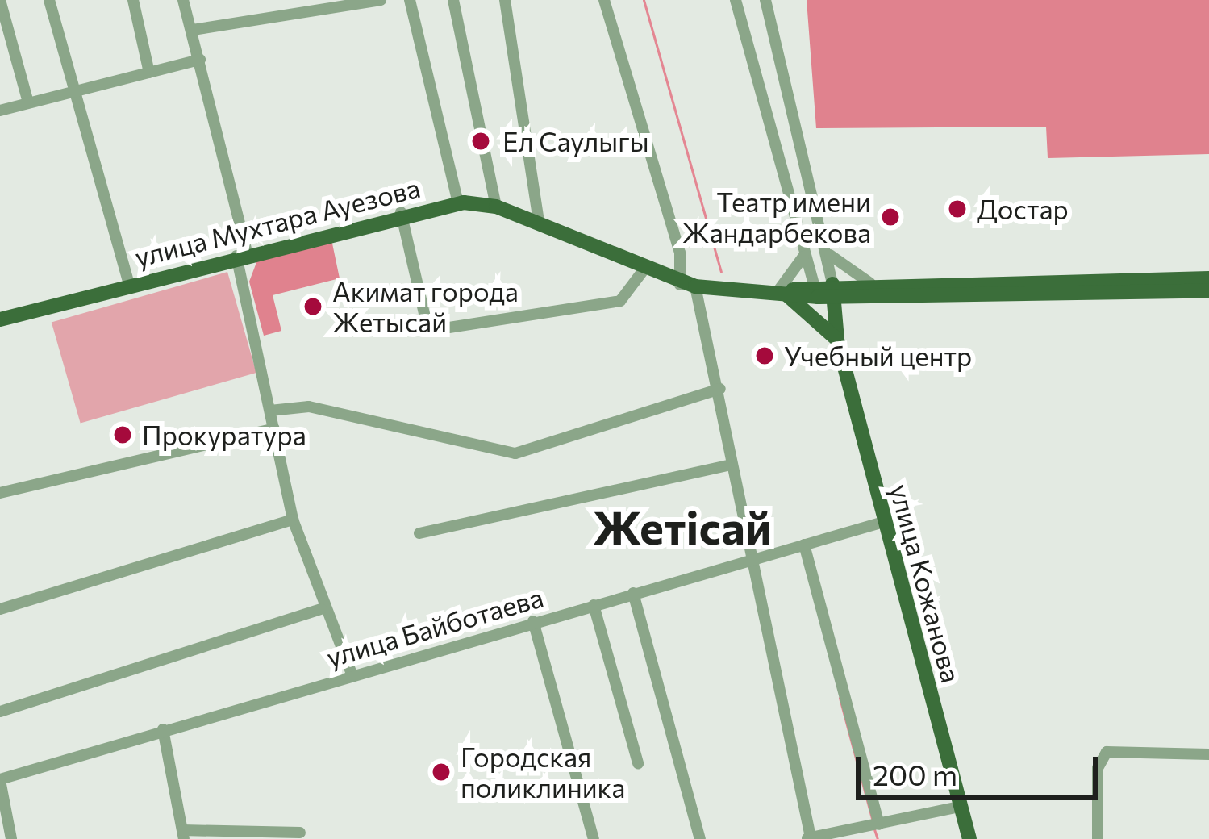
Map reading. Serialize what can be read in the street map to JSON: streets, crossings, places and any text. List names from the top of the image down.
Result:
{
  "streets": {
    "main road": ["улица Мухтара Ауезова", "улица Кожанова"],
    "street": ["улица Байботаева"]
  },
  "crossings": [
    ["улица Мухтара Ауезова", "улица Кожанова"],
    ["улица Кожанова", "улица Байботаева"]
  ],
  "districts": ["Жетісай"],
  "places": [
    "Ел Саулыгы",
    "Достар",
    "Театр имени Жандарбекова",
    "Акимат города Жетысай",
    "Учебный центр",
    "Прокуратура",
    "Городская поликлиника"
  ],
  "scale_bar": "200 m"
}
